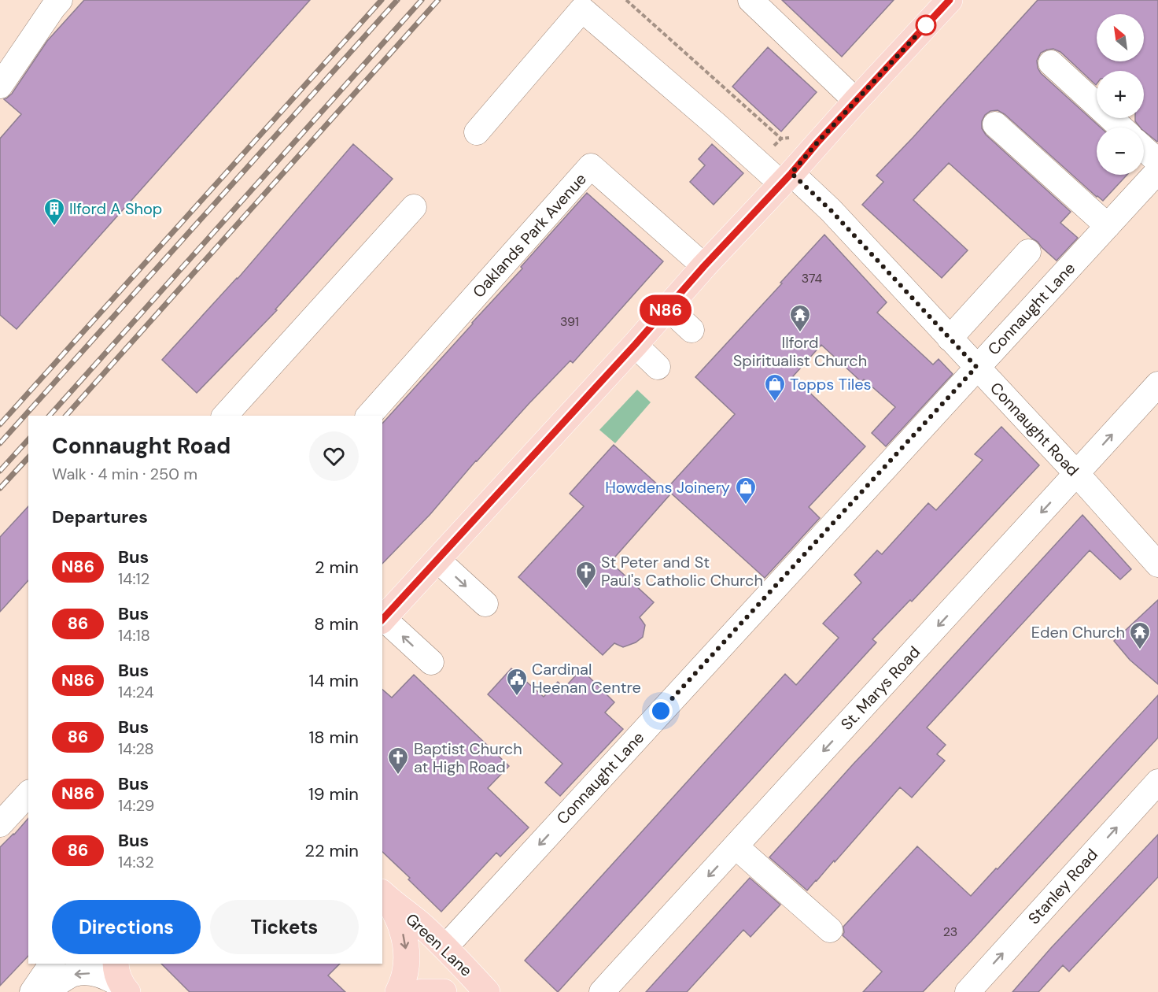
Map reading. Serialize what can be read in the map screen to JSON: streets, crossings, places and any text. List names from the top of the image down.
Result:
{
  "streets": {
    "main road": ["Green Lane"],
    "street": [
      "Oaklands Park Avenue",
      "Connaught Lane",
      "Connaught Road",
      "St. Marys Road",
      "Stanley Road"
    ]
  },
  "crossings": [
    ["Connaught Lane", "Connaught Road"],
    ["Connaught Lane", "Green Lane"],
    ["Connaught Road", "St. Marys Road"]
  ],
  "one_way": ["Connaught Lane", "Stanley Road", "Green Lane"],
  "places": {
    "building": ["Ilford A Shop"],
    "temple": ["Ilford Spiritualist Church", "Eden Church"],
    "shop": ["Topps Tiles", "Howdens Joinery"],
    "church": ["St Peter and St Paul's Catholic Church", "Baptist Church at High Road"],
    "public building": ["Cardinal Heenan Centre"]
  },
  "lines": ["bus line N86"],
  "house_numbers": ["374", "391", "23"],
  "north": "top left",
  "page": {
    "on_map": "N86",
    "map_buttons": ["+", "−"],
    "heading": [
      ["Connaught Road", "Walk · 4 min · 250 m"],
      "Departures"
    ],
    "list": [
      {
        "mark": "N86",
        "name": "Bus",
        "note": "14:12",
        "value": "2 min"
      },
      {
        "mark": "86",
        "name": "Bus",
        "note": "14:18",
        "value": "8 min"
      },
      {
        "mark": "N86",
        "name": "Bus",
        "note": "14:24",
        "value": "14 min"
      },
      {
        "mark": "86",
        "name": "Bus",
        "note": "14:28",
        "value": "18 min"
      },
      {
        "mark": "N86",
        "name": "Bus",
        "note": "14:29",
        "value": "19 min"
      },
      {
        "mark": "86",
        "name": "Bus",
        "note": "14:32",
        "value": "22 min"
      }
    ],
    "buttons": ["Directions", "Tickets"]
  }
}
